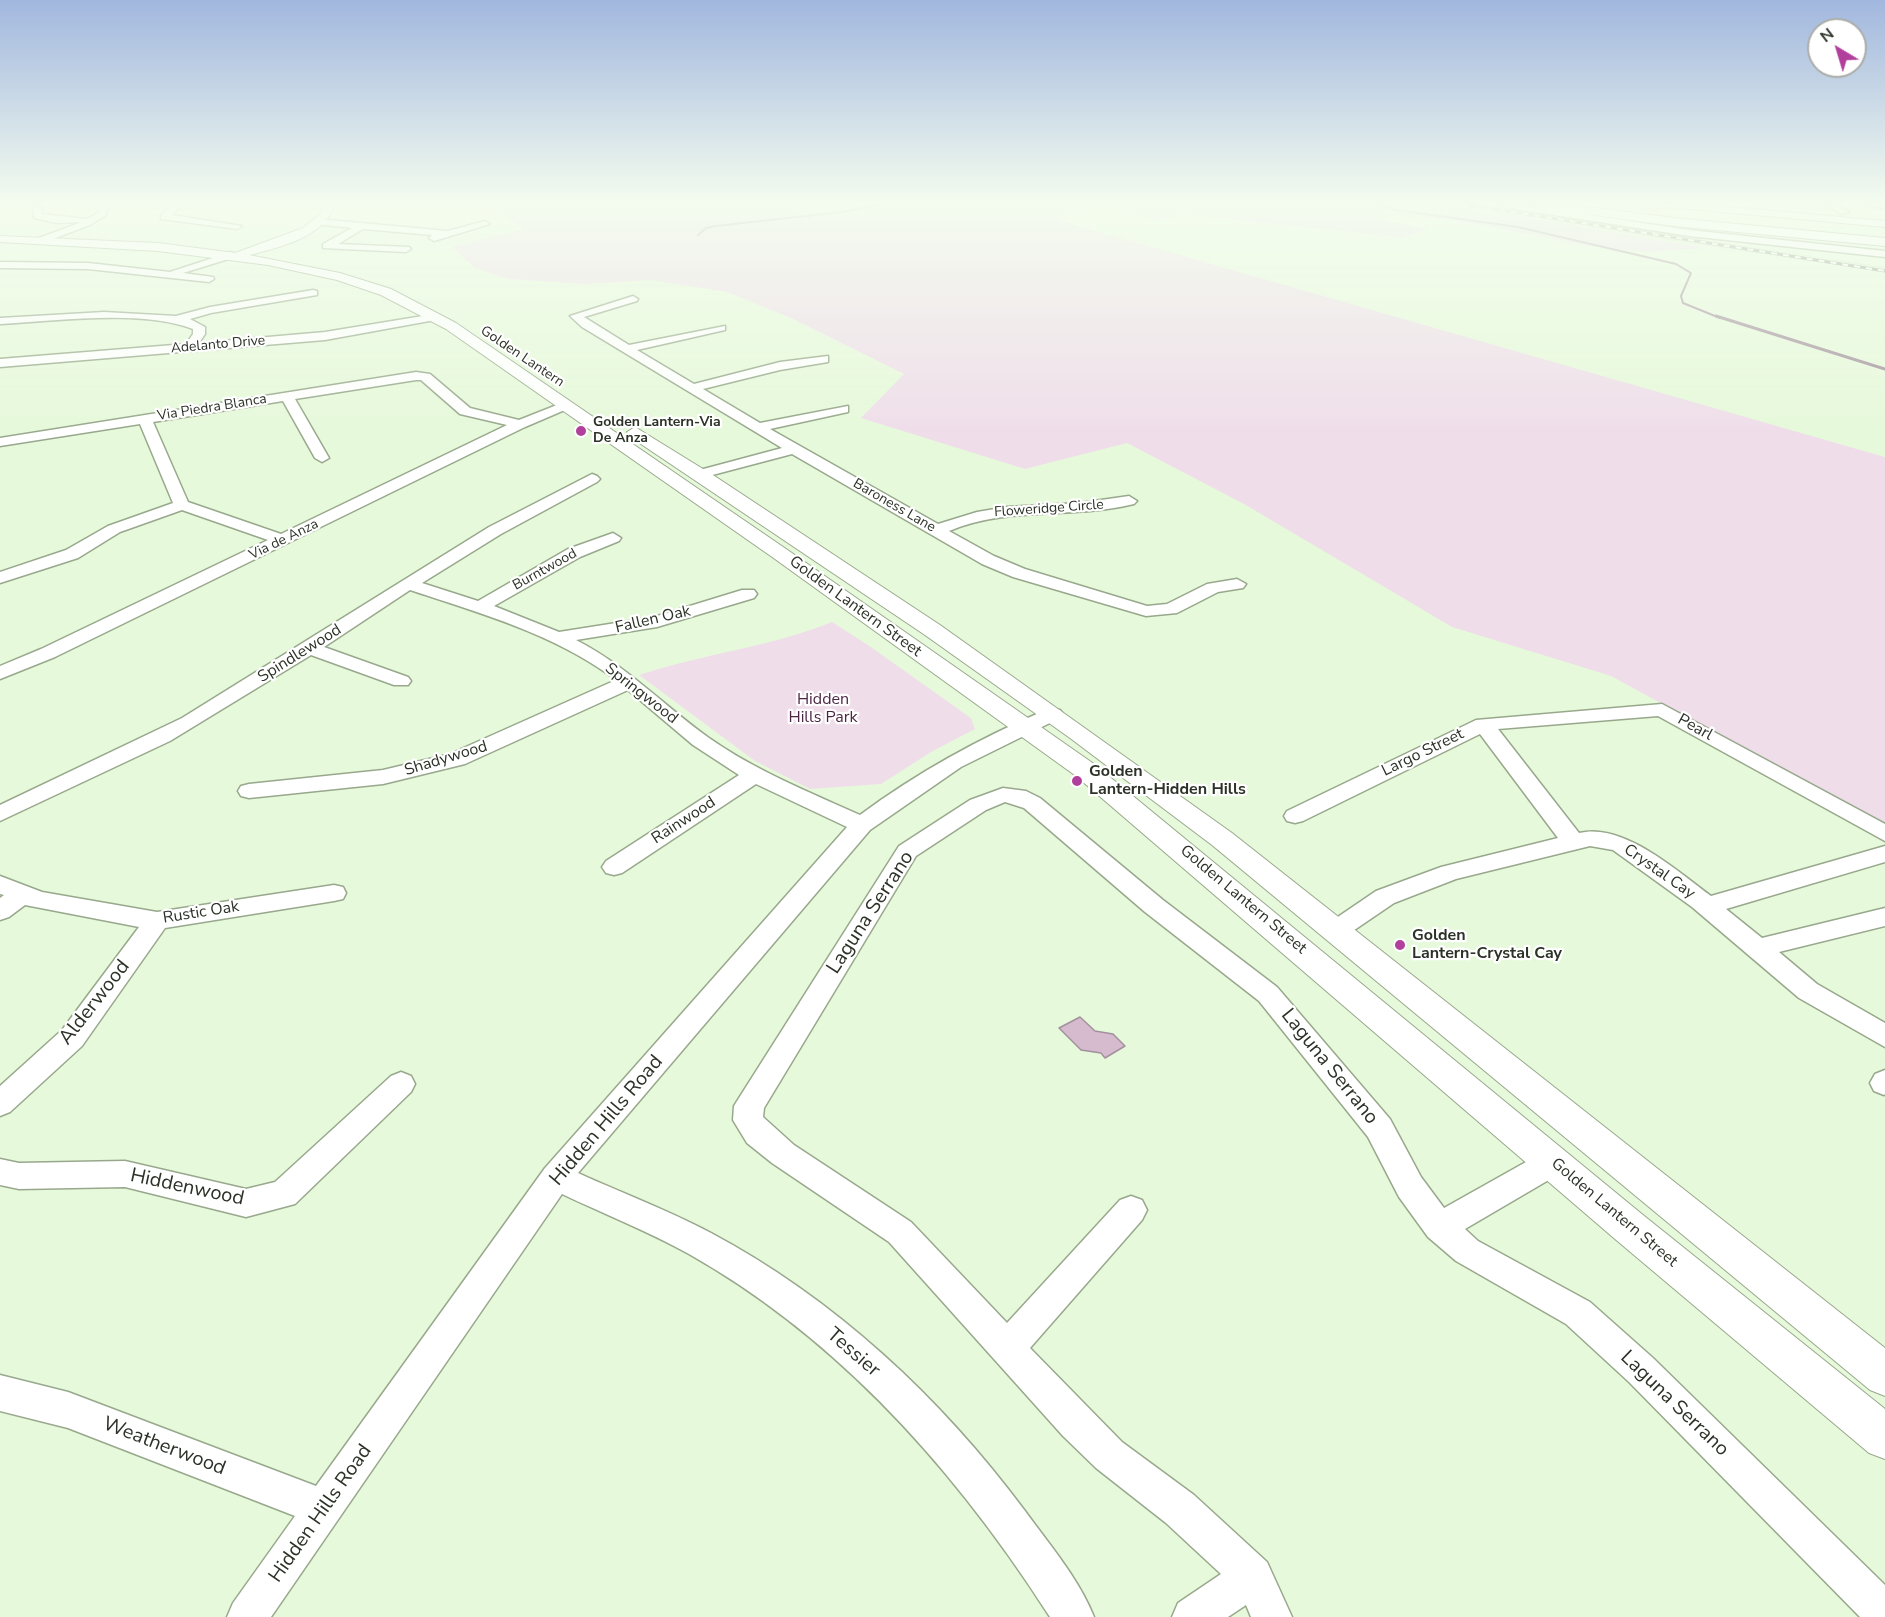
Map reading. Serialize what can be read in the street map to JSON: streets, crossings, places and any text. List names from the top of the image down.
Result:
{
  "streets": {
    "main road": ["Golden Lantern", "Golden Lantern Street"],
    "street": [
      "Adelanto Drive",
      "Via Piedra Blanca",
      "Baroness Lane",
      "Floweridge Circle",
      "Via de Anza",
      "Burntwood",
      "Fallen Oak",
      "Spindlewood",
      "Springwood",
      "Pearl",
      "Largo Street",
      "Shadywood",
      "Rainwood",
      "Crystal Cay",
      "Rustic Oak",
      "Laguna Serrano",
      "Alderwood",
      "Hidden Hills Road",
      "Hiddenwood",
      "Tessier",
      "Weatherwood"
    ]
  },
  "crossings": [
    ["Adelanto Drive", "Golden Lantern"],
    ["Golden Lantern", "Via de Anza"],
    ["Golden Lantern", "Golden Lantern Street"],
    ["Via Piedra Blanca", "Via de Anza"],
    ["Baroness Lane", "Floweridge Circle"],
    ["Via de Anza", "Golden Lantern Street"],
    ["Burntwood", "Springwood"],
    ["Golden Lantern Street", "Crystal Cay"],
    ["Golden Lantern Street", "Hidden Hills Road"],
    ["Fallen Oak", "Springwood"],
    ["Spindlewood", "Springwood"],
    ["Springwood", "Shadywood"],
    ["Springwood", "Rainwood"],
    ["Springwood", "Hidden Hills Road"],
    ["Pearl", "Largo Street"],
    ["Largo Street", "Crystal Cay"],
    ["Rustic Oak", "Alderwood"],
    ["Hidden Hills Road", "Tessier"],
    ["Hidden Hills Road", "Weatherwood"]
  ],
  "parks": ["Hidden Hills Park"],
  "places": ["Golden Lantern-Via De Anza", "Golden Lantern-Hidden Hills", "Golden Lantern-Crystal Cay"],
  "north": "top left"
}
